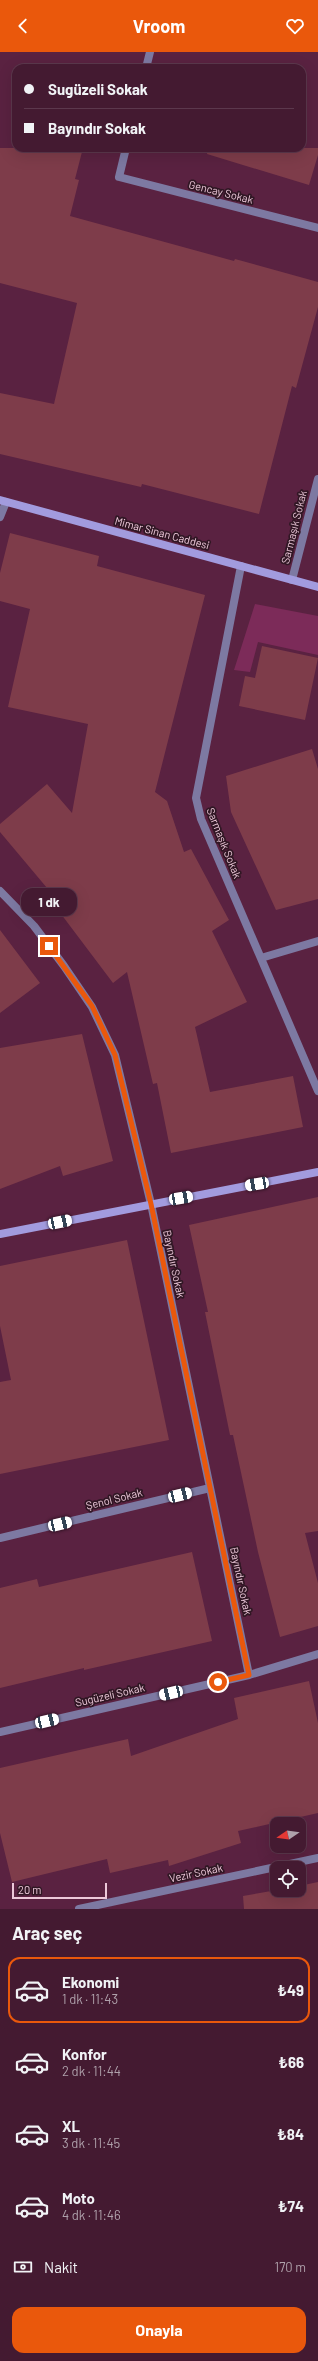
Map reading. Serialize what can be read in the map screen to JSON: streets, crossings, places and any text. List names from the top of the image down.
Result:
{
  "streets": {
    "street": [
      "Gencay Sokak",
      "Sarmaşık Sokak",
      "Mimar Sinan Caddesi",
      "Bayındır Sokak",
      "Şenol Sokak",
      "Sugüzeli Sokak",
      "Vezir Sokak"
    ]
  },
  "crossings": [
    ["Sarmaşık Sokak", "Mimar Sinan Caddesi"],
    ["Bayındır Sokak", "Şenol Sokak"],
    ["Bayındır Sokak", "Sugüzeli Sokak"]
  ],
  "scale_bar": "20 m",
  "north": "left",
  "page": {
    "header": "Vroom",
    "banner": ["Sugüzeli Sokak", "Bayındır Sokak"],
    "bubble": "1 dk",
    "scale": "20 m",
    "heading": "Araç seç",
    "list": [
      {
        "name": "Ekonomi",
        "note": "1 dk · 11:43",
        "value": "₺49"
      },
      {
        "name": "Konfor",
        "note": "2 dk · 11:44",
        "value": "₺66"
      },
      {
        "name": "XL",
        "note": "3 dk · 11:45",
        "value": "₺84"
      },
      {
        "name": "Moto",
        "note": "4 dk · 11:46",
        "value": "₺74"
      }
    ],
    "pay": ["Nakit", "170 m"],
    "buttons": "Onayla"
  }
}
